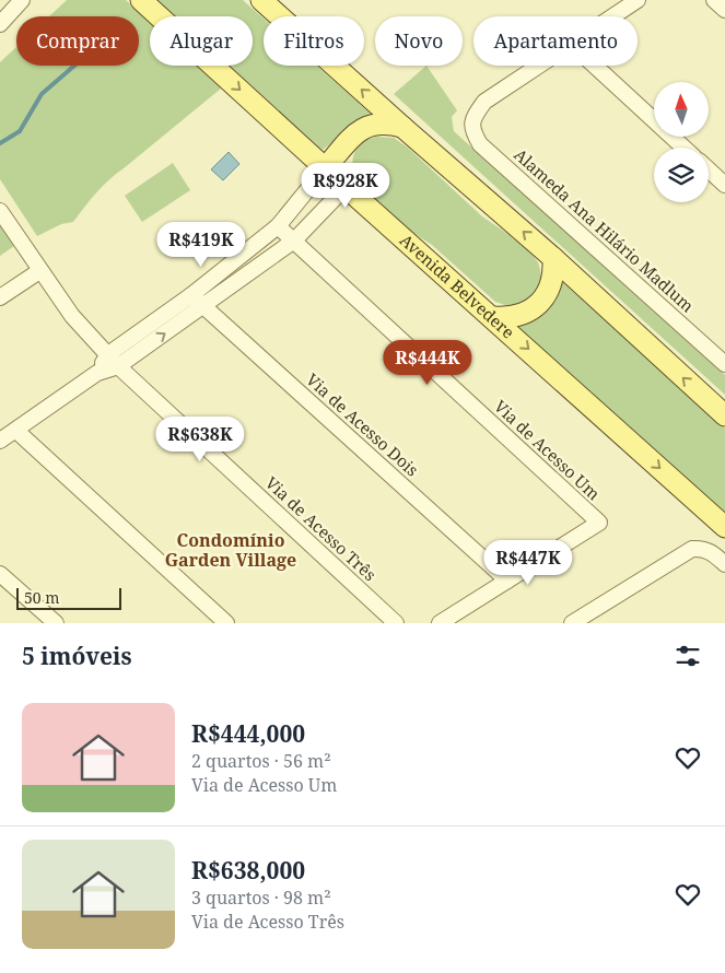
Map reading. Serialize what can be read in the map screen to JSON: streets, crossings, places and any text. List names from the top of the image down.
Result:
{
  "streets": {
    "main road": ["Avenida Belvedere"],
    "street": [
      "Alameda Ana Hilário Madlum",
      "Via de Acesso Dois",
      "Via de Acesso Um",
      "Via de Acesso Três"
    ]
  },
  "crossings": [
    ["Via de Acesso Dois", "Via de Acesso Um"]
  ],
  "districts": ["Condomínio Garden Village"],
  "scale_bar": "50 m",
  "north": "top",
  "page": {
    "chip": [
      "Comprar",
      "Alugar",
      "Filtros",
      "Novo",
      "Apartamento"
    ],
    "price": [
      "R$928K",
      "R$419K",
      "R$444K",
      "R$638K",
      "R$447K"
    ],
    "scale": "50 m",
    "heading": "5 imóveis",
    "list": [
      {
        "name": "R$444,000",
        "note": "2 quartos · 56 m² · Via de Acesso Um"
      },
      {
        "name": "R$638,000",
        "note": "3 quartos · 98 m² · Via de Acesso Três"
      }
    ]
  }
}
